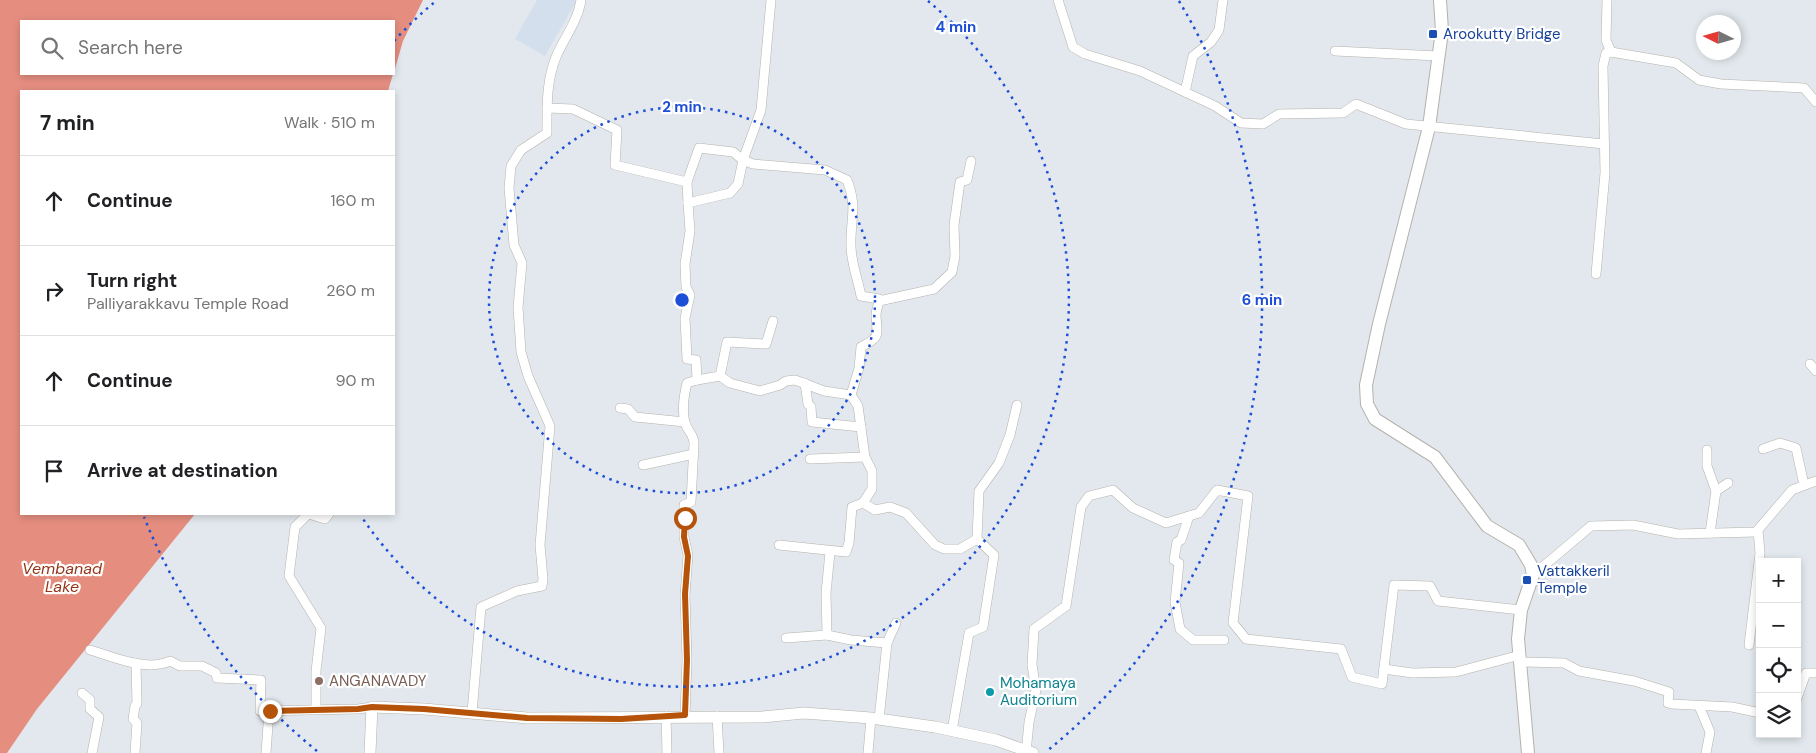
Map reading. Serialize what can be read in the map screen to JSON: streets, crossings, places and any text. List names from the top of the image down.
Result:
{
  "water": ["Vembanad Lake"],
  "places": {
    "transit": ["Arookutty Bridge", "Vattakkeril Temple"],
    "other": ["ANGANAVADY", "Mohamaya Auditorium"]
  },
  "north": "left",
  "page": {
    "search": "Search here",
    "heading": ["7 min", "Walk · 510 m"],
    "list": [
      ["Continue", "160 m"],
      ["Turn right", "Palliyarakkavu Temple Road", "260 m"],
      ["Continue", "90 m"],
      "Arrive at destination"
    ],
    "map_buttons": ["+", "−"]
  },
  "rings": ["4 min", "2 min", "6 min"]
}
